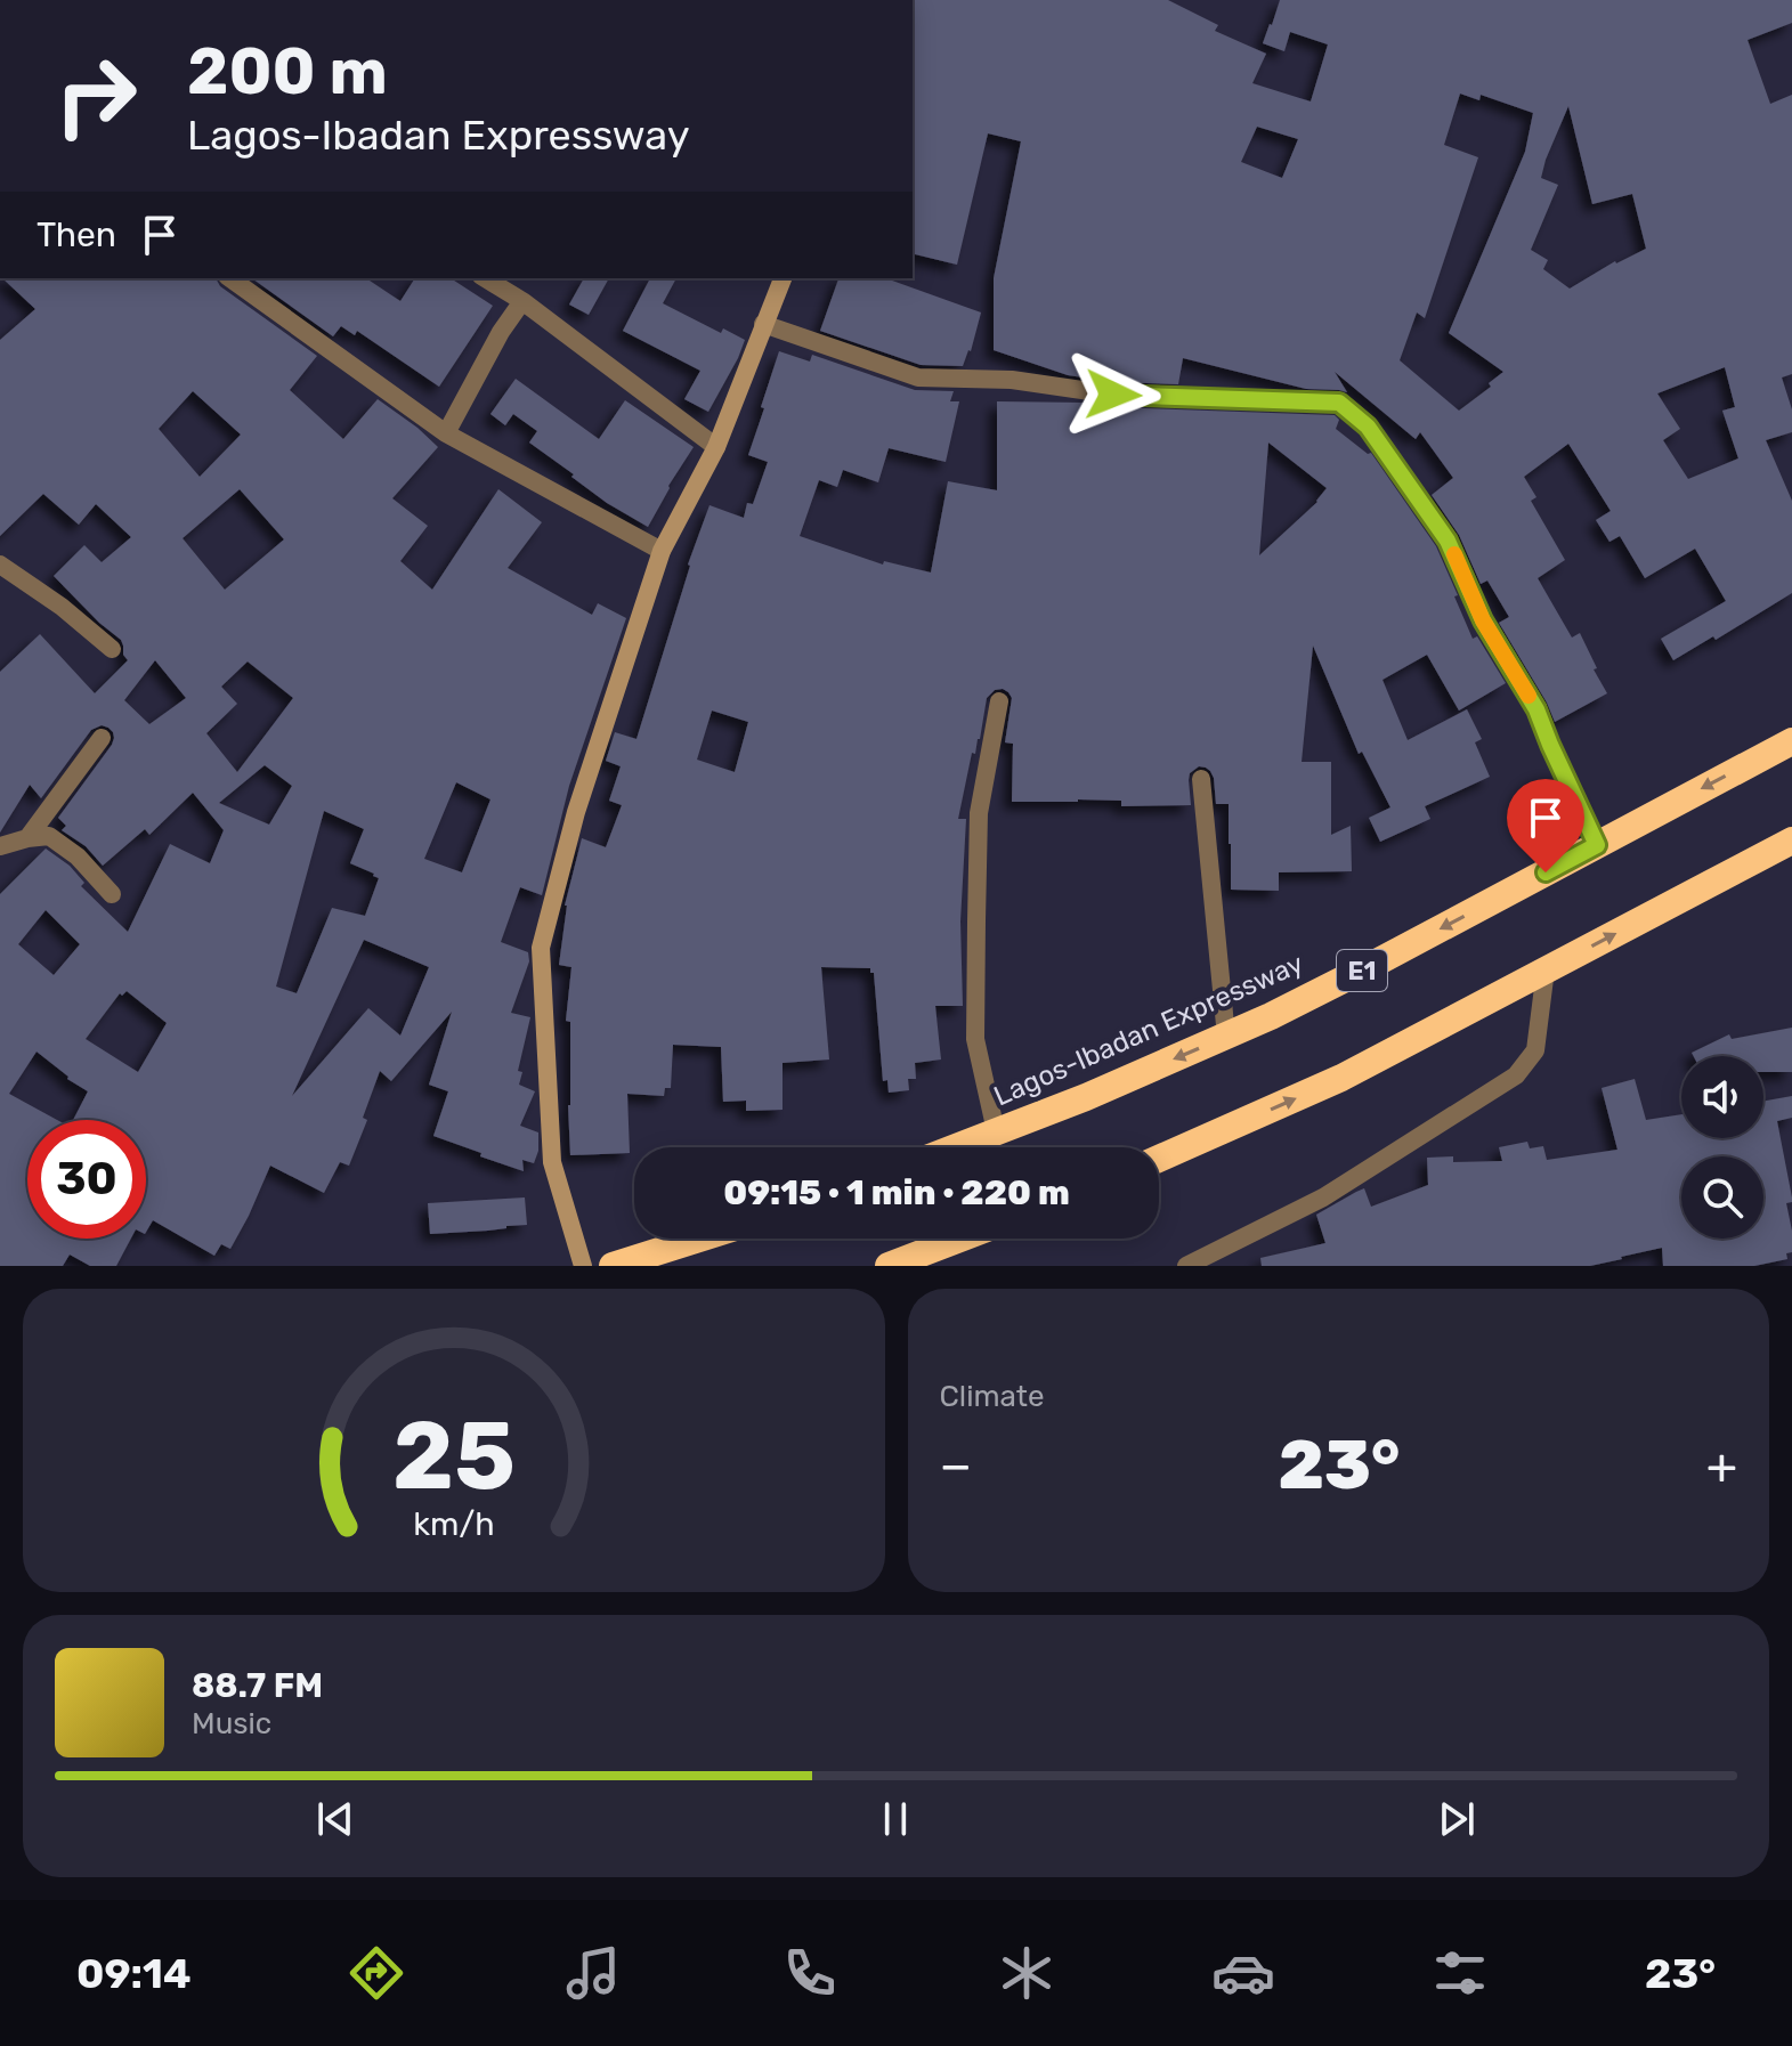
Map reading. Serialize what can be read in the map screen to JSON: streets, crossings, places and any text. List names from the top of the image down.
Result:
{
  "streets": {
    "highway": ["E1", "Lagos-Ibadan Expressway"]
  },
  "page": {
    "turn": ["200 m", "Lagos-Ibadan Expressway"],
    "then": "Then",
    "limit": "30",
    "trip": "09:15 · 1 min · 220 m",
    "tile": "Climate",
    "heat": ["−", "23°", "+"],
    "song": ["88.7 FM", "Music"],
    "tabs": ["09:14", "23°"],
    "gauge": ["25", "km/h"]
  }
}
